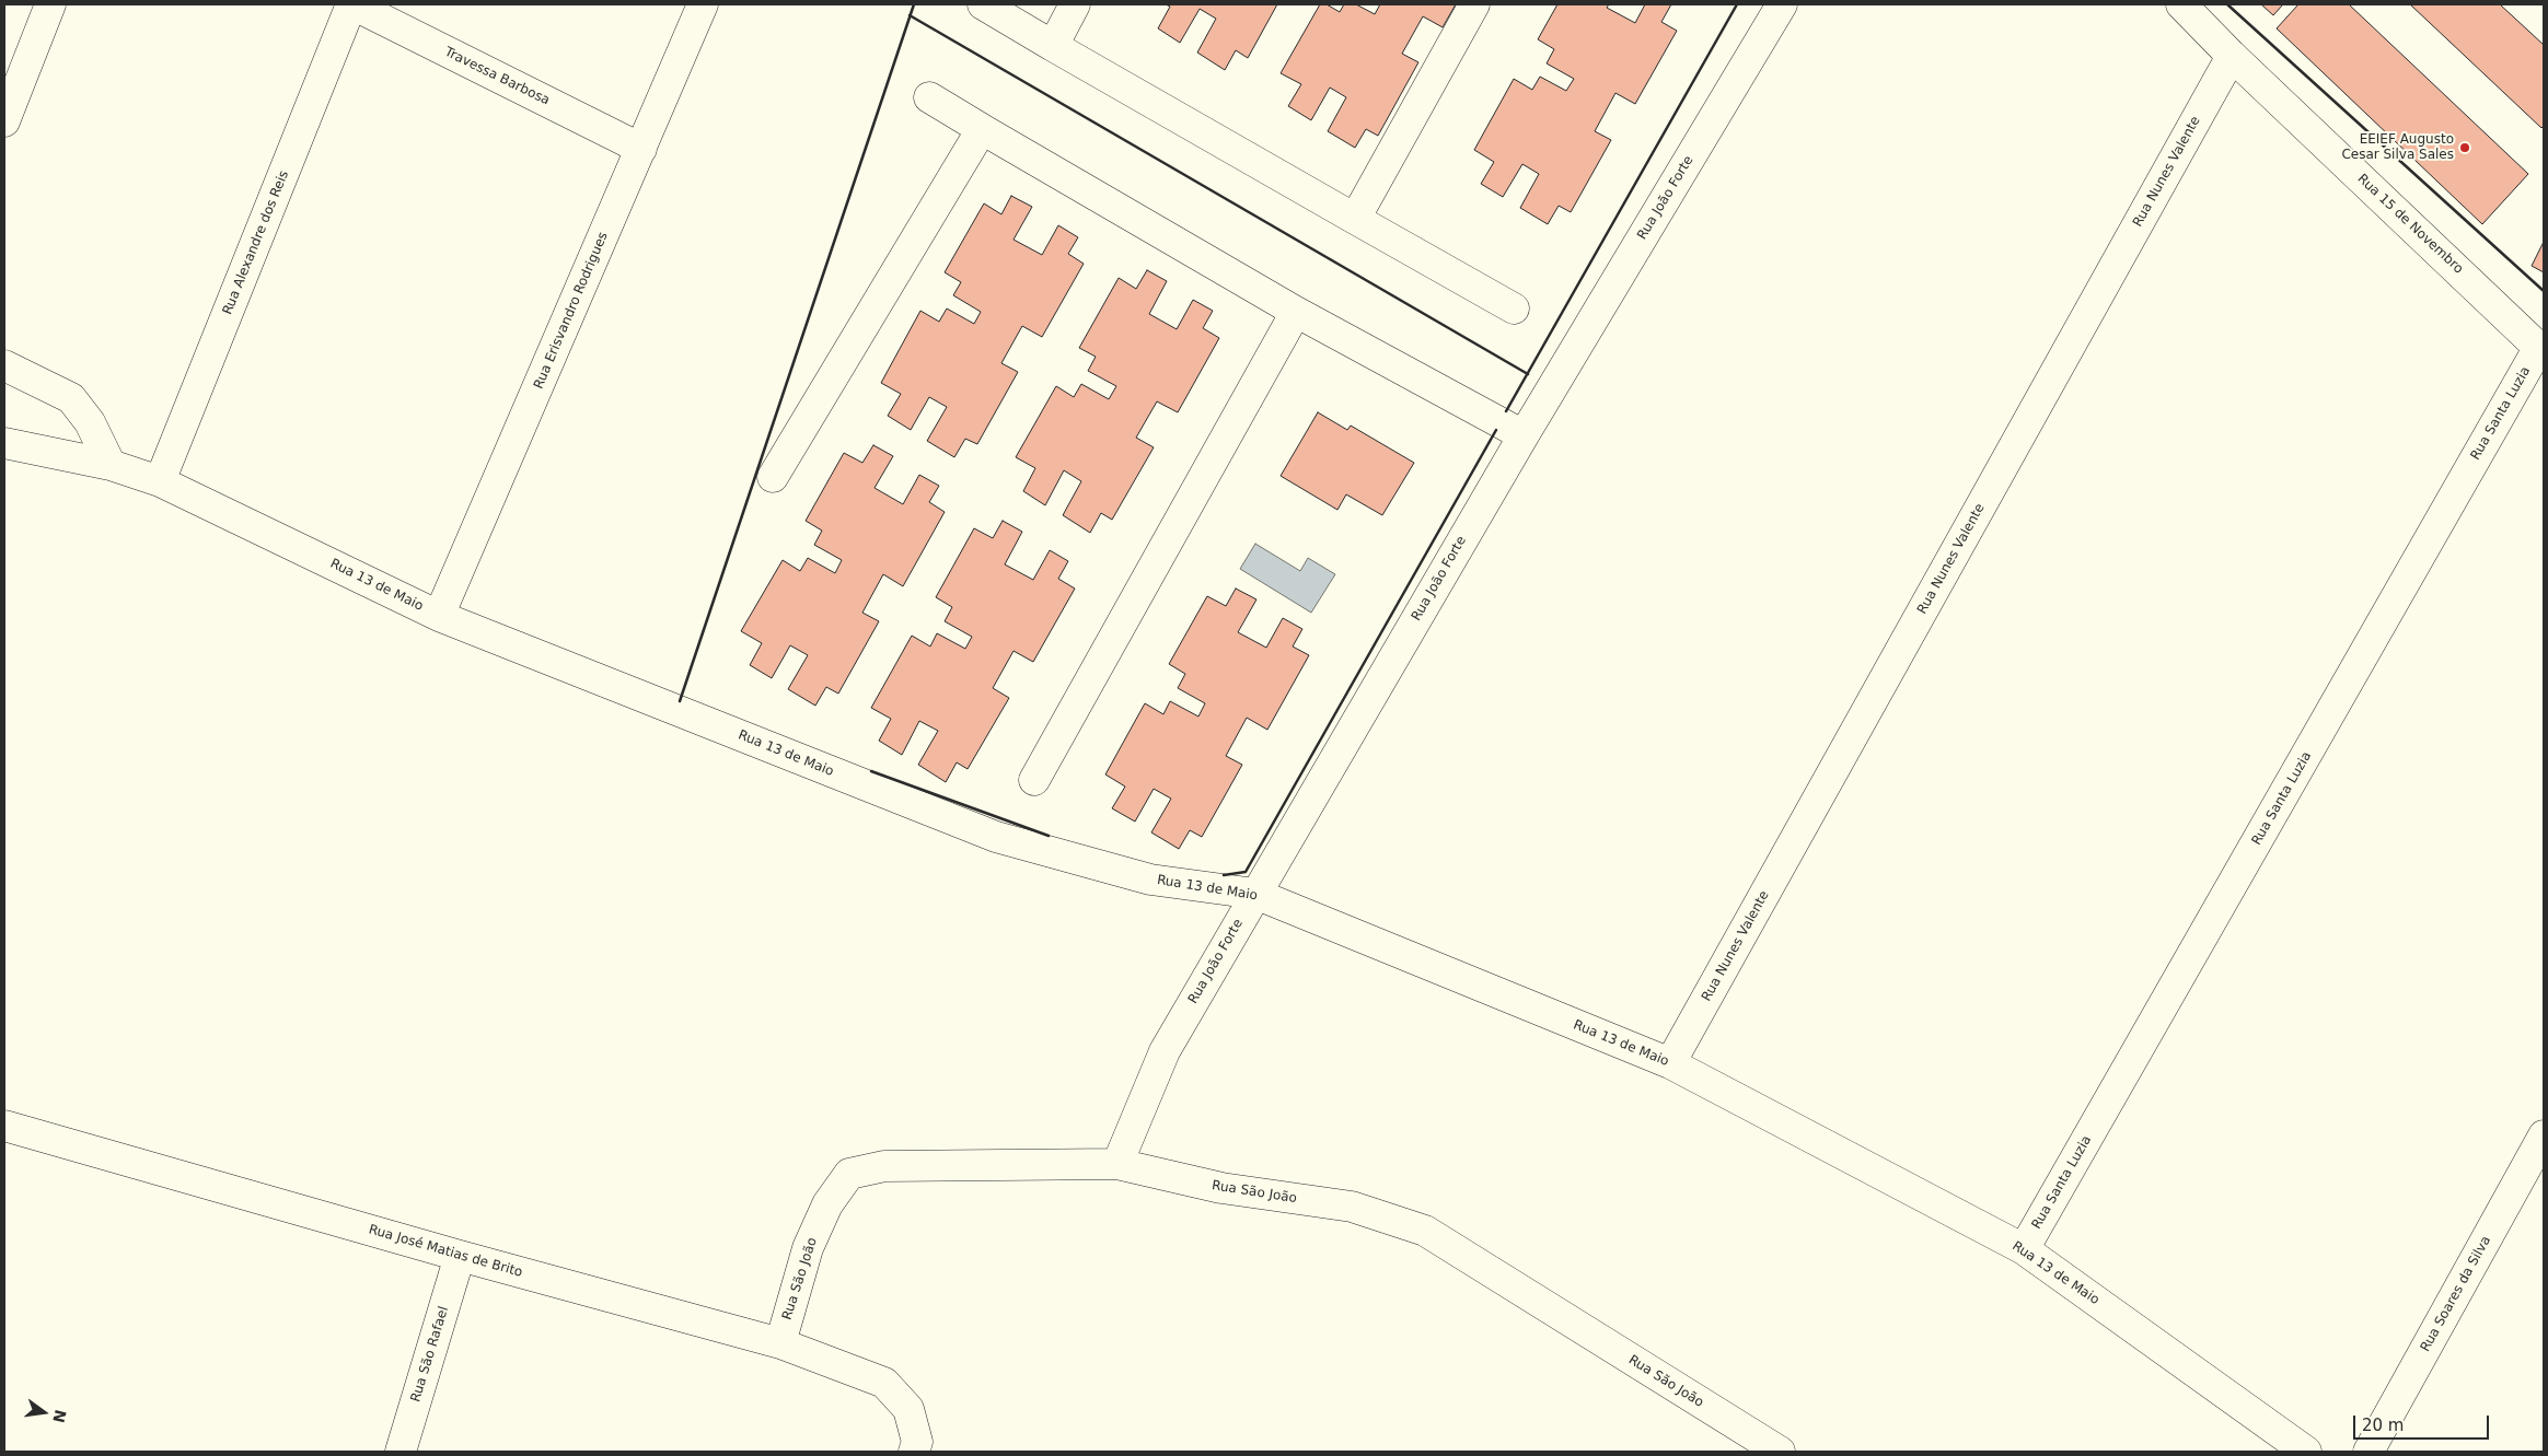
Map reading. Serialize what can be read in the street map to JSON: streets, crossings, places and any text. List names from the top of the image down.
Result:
{
  "streets": {
    "street": [
      "Travessa Barbosa",
      "Rua Nunes Valente",
      "Rua João Forte",
      "Rua 15 de Novembro",
      "Rua Alexandre dos Reis",
      "Rua Erisvandro Rodrigues",
      "Rua Santa Luzia",
      "Rua 13 de Maio",
      "Rua São João",
      "Rua José Matias de Brito",
      "Rua Soares da Silva",
      "Rua São Rafael"
    ]
  },
  "crossings": [
    ["Travessa Barbosa", "Rua Alexandre dos Reis"],
    ["Travessa Barbosa", "Rua Erisvandro Rodrigues"],
    ["Rua Nunes Valente", "Rua 15 de Novembro"],
    ["Rua Nunes Valente", "Rua 13 de Maio"],
    ["Rua João Forte", "Rua 13 de Maio"],
    ["Rua João Forte", "Rua São João"],
    ["Rua 15 de Novembro", "Rua Santa Luzia"],
    ["Rua Alexandre dos Reis", "Rua 13 de Maio"],
    ["Rua Erisvandro Rodrigues", "Rua 13 de Maio"],
    ["Rua Santa Luzia", "Rua 13 de Maio"],
    ["Rua São João", "Rua José Matias de Brito"],
    ["Rua José Matias de Brito", "Rua São Rafael"]
  ],
  "places": ["EEIEF Augusto Cesar Silva Sales"],
  "scale_bar": "20 m",
  "north": "right"
}
